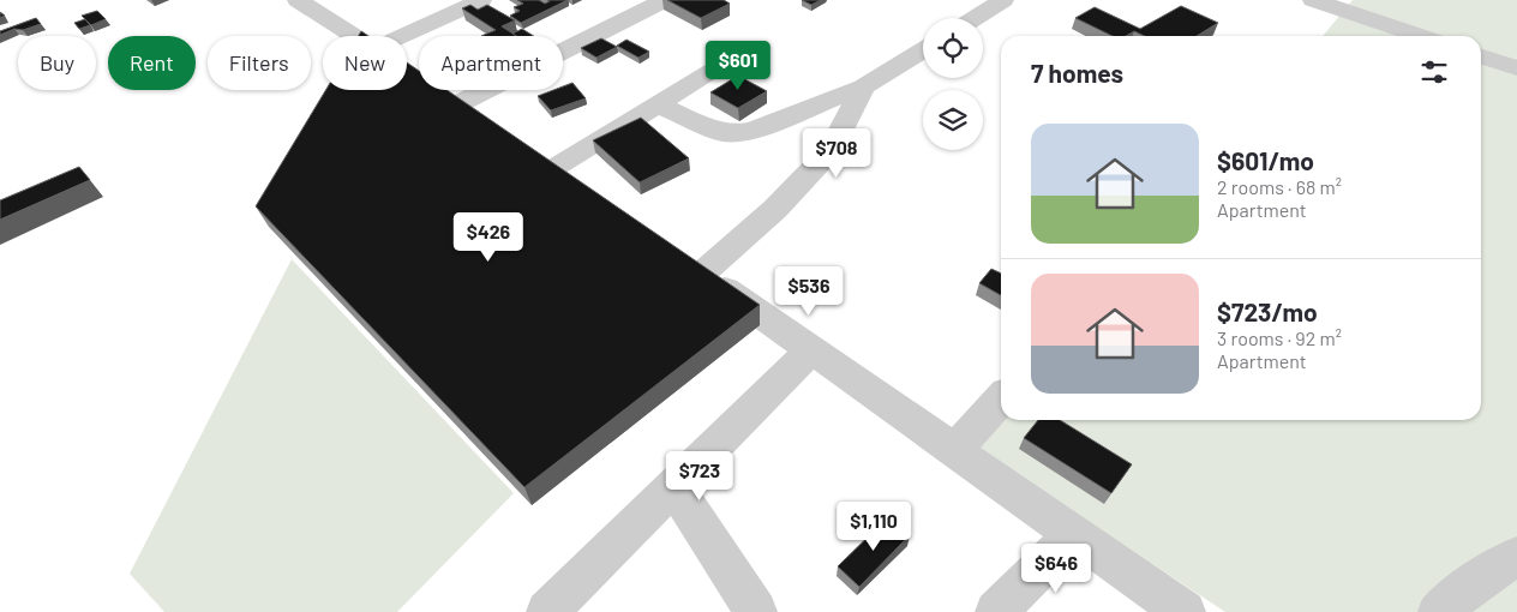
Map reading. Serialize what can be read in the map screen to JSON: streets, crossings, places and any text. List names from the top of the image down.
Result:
{
  "page": {
    "chip": [
      "Buy",
      "Rent",
      "Filters",
      "New",
      "Apartment"
    ],
    "heading": "7 homes",
    "price": [
      "$601",
      "$708",
      "$426",
      "$536",
      "$723",
      "$1,110",
      "$646"
    ],
    "list": [
      {
        "name": "$601/mo",
        "note": "2 rooms · 68 m² · Apartment"
      },
      {
        "name": "$723/mo",
        "note": "3 rooms · 92 m² · Apartment"
      }
    ]
  }
}
